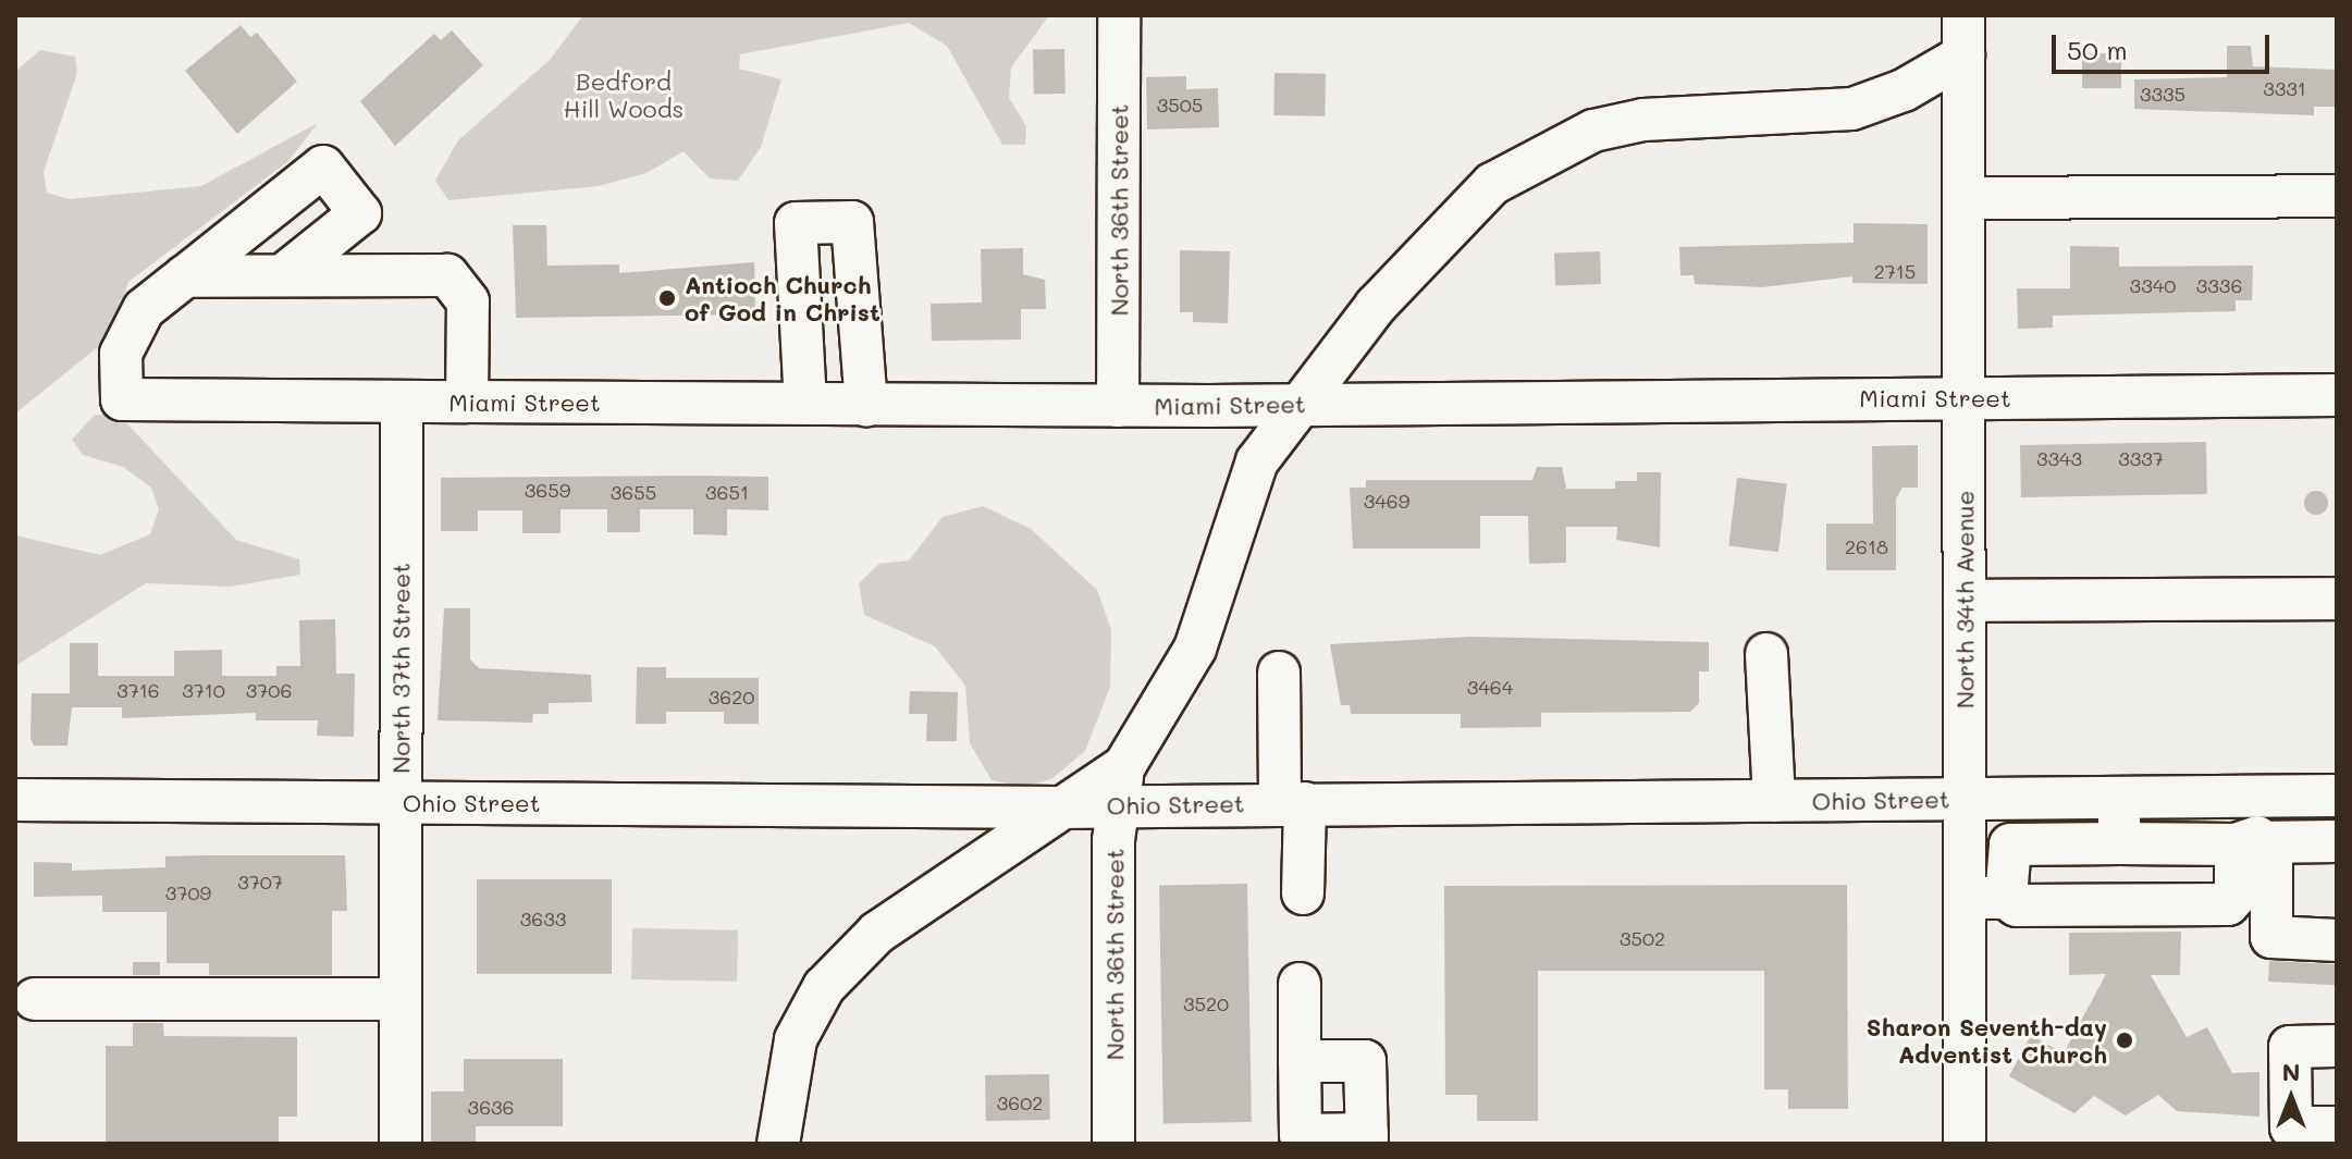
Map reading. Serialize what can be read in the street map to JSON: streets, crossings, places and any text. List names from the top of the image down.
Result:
{
  "streets": {
    "street": [
      "North 36th Street",
      "Miami Street",
      "North 34th Avenue",
      "North 37th Street",
      "Ohio Street"
    ]
  },
  "crossings": [
    ["North 36th Street", "Miami Street"],
    ["North 36th Street", "Ohio Street"],
    ["Miami Street", "North 34th Avenue"],
    ["Miami Street", "North 37th Street"],
    ["North 34th Avenue", "Ohio Street"],
    ["North 37th Street", "Ohio Street"]
  ],
  "parks": ["Bedford Hill Woods"],
  "places": ["Antioch Church of God in Christ", "Sharon Seventh-day Adventist Church"],
  "house_numbers": [
    "3331",
    "3335",
    "3505",
    "2715",
    "3340",
    "3336",
    "3343",
    "3337",
    "3659",
    "3655",
    "3651",
    "3469",
    "2618",
    "3464",
    "3716",
    "3710",
    "3706",
    "3620",
    "3707",
    "3709",
    "3633",
    "3502",
    "3520",
    "3602",
    "3636"
  ],
  "scale_bar": "50 m",
  "north": "top"
}
